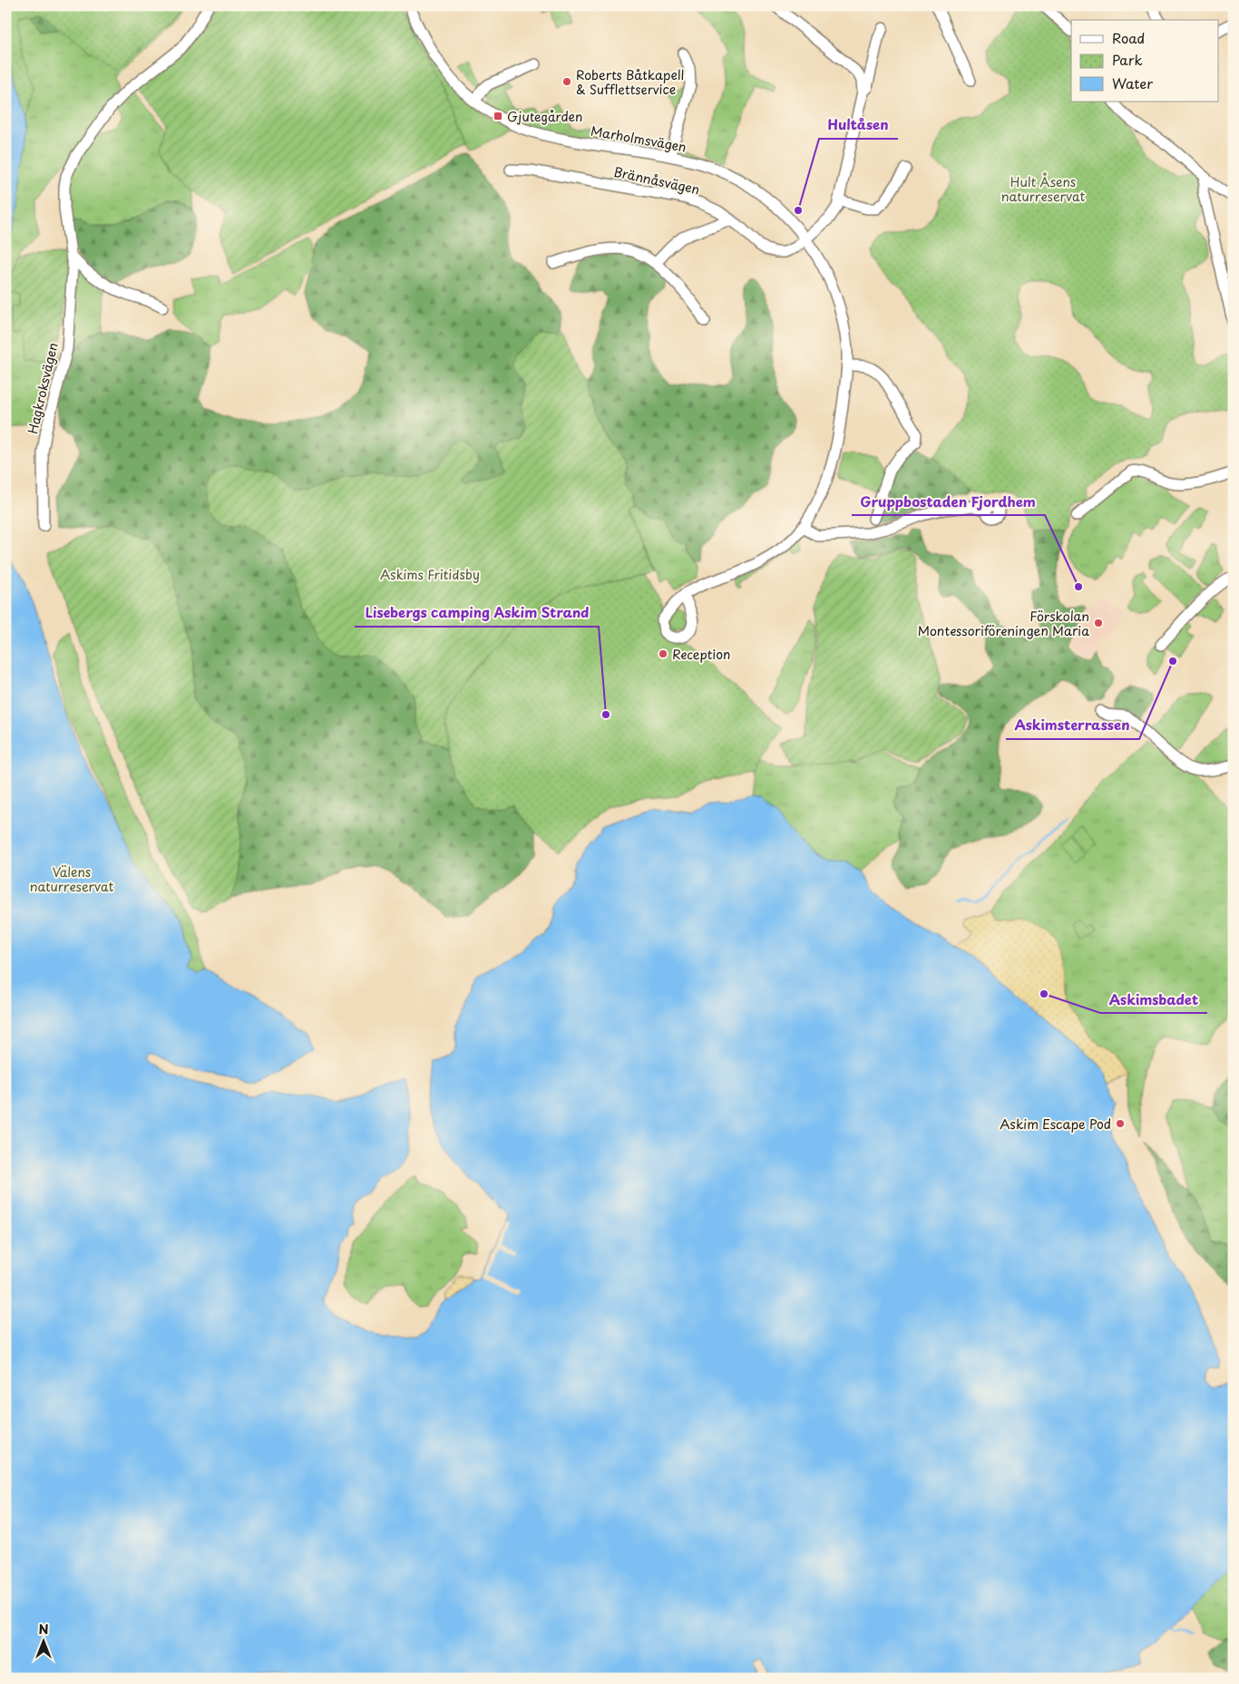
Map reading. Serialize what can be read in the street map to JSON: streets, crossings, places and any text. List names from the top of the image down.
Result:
{
  "streets": {
    "street": ["Marholmsvägen", "Brännåsvägen", "Hagkroksvägen"]
  },
  "crossings": [
    ["Marholmsvägen", "Brännåsvägen"]
  ],
  "parks": ["Hult Åsens naturreservat", "Askims Fritidsby", "Välens naturreservat"],
  "places": {
    "other": [
      "Roberts Båtkapell & Sufflettservice",
      "Hultåsen",
      "Gruppbostaden Fjordhem",
      "Förskolan Montessoriföreningen Maria",
      "Reception",
      "Askimsterrassen",
      "Lisebergs camping Askim Strand",
      "Askimsbadet",
      "Askim Escape Pod"
    ],
    "transit": ["Gjutegården"]
  },
  "legend": ["Road", "Park", "Water"],
  "north": "top"
}
